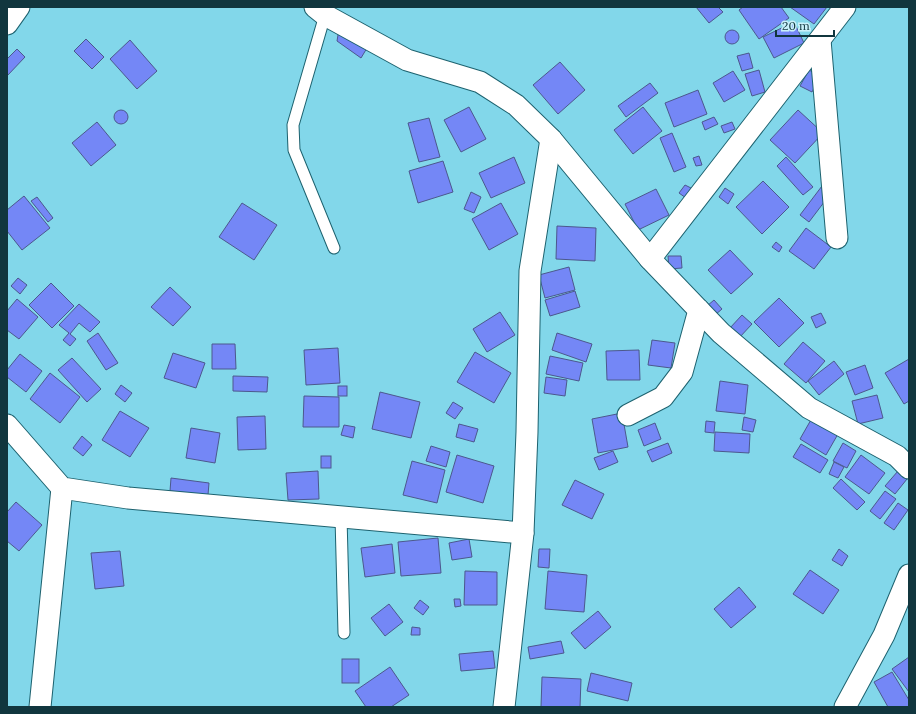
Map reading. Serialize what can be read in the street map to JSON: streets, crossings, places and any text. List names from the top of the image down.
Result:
{
  "scale_bar": "20 m"
}
